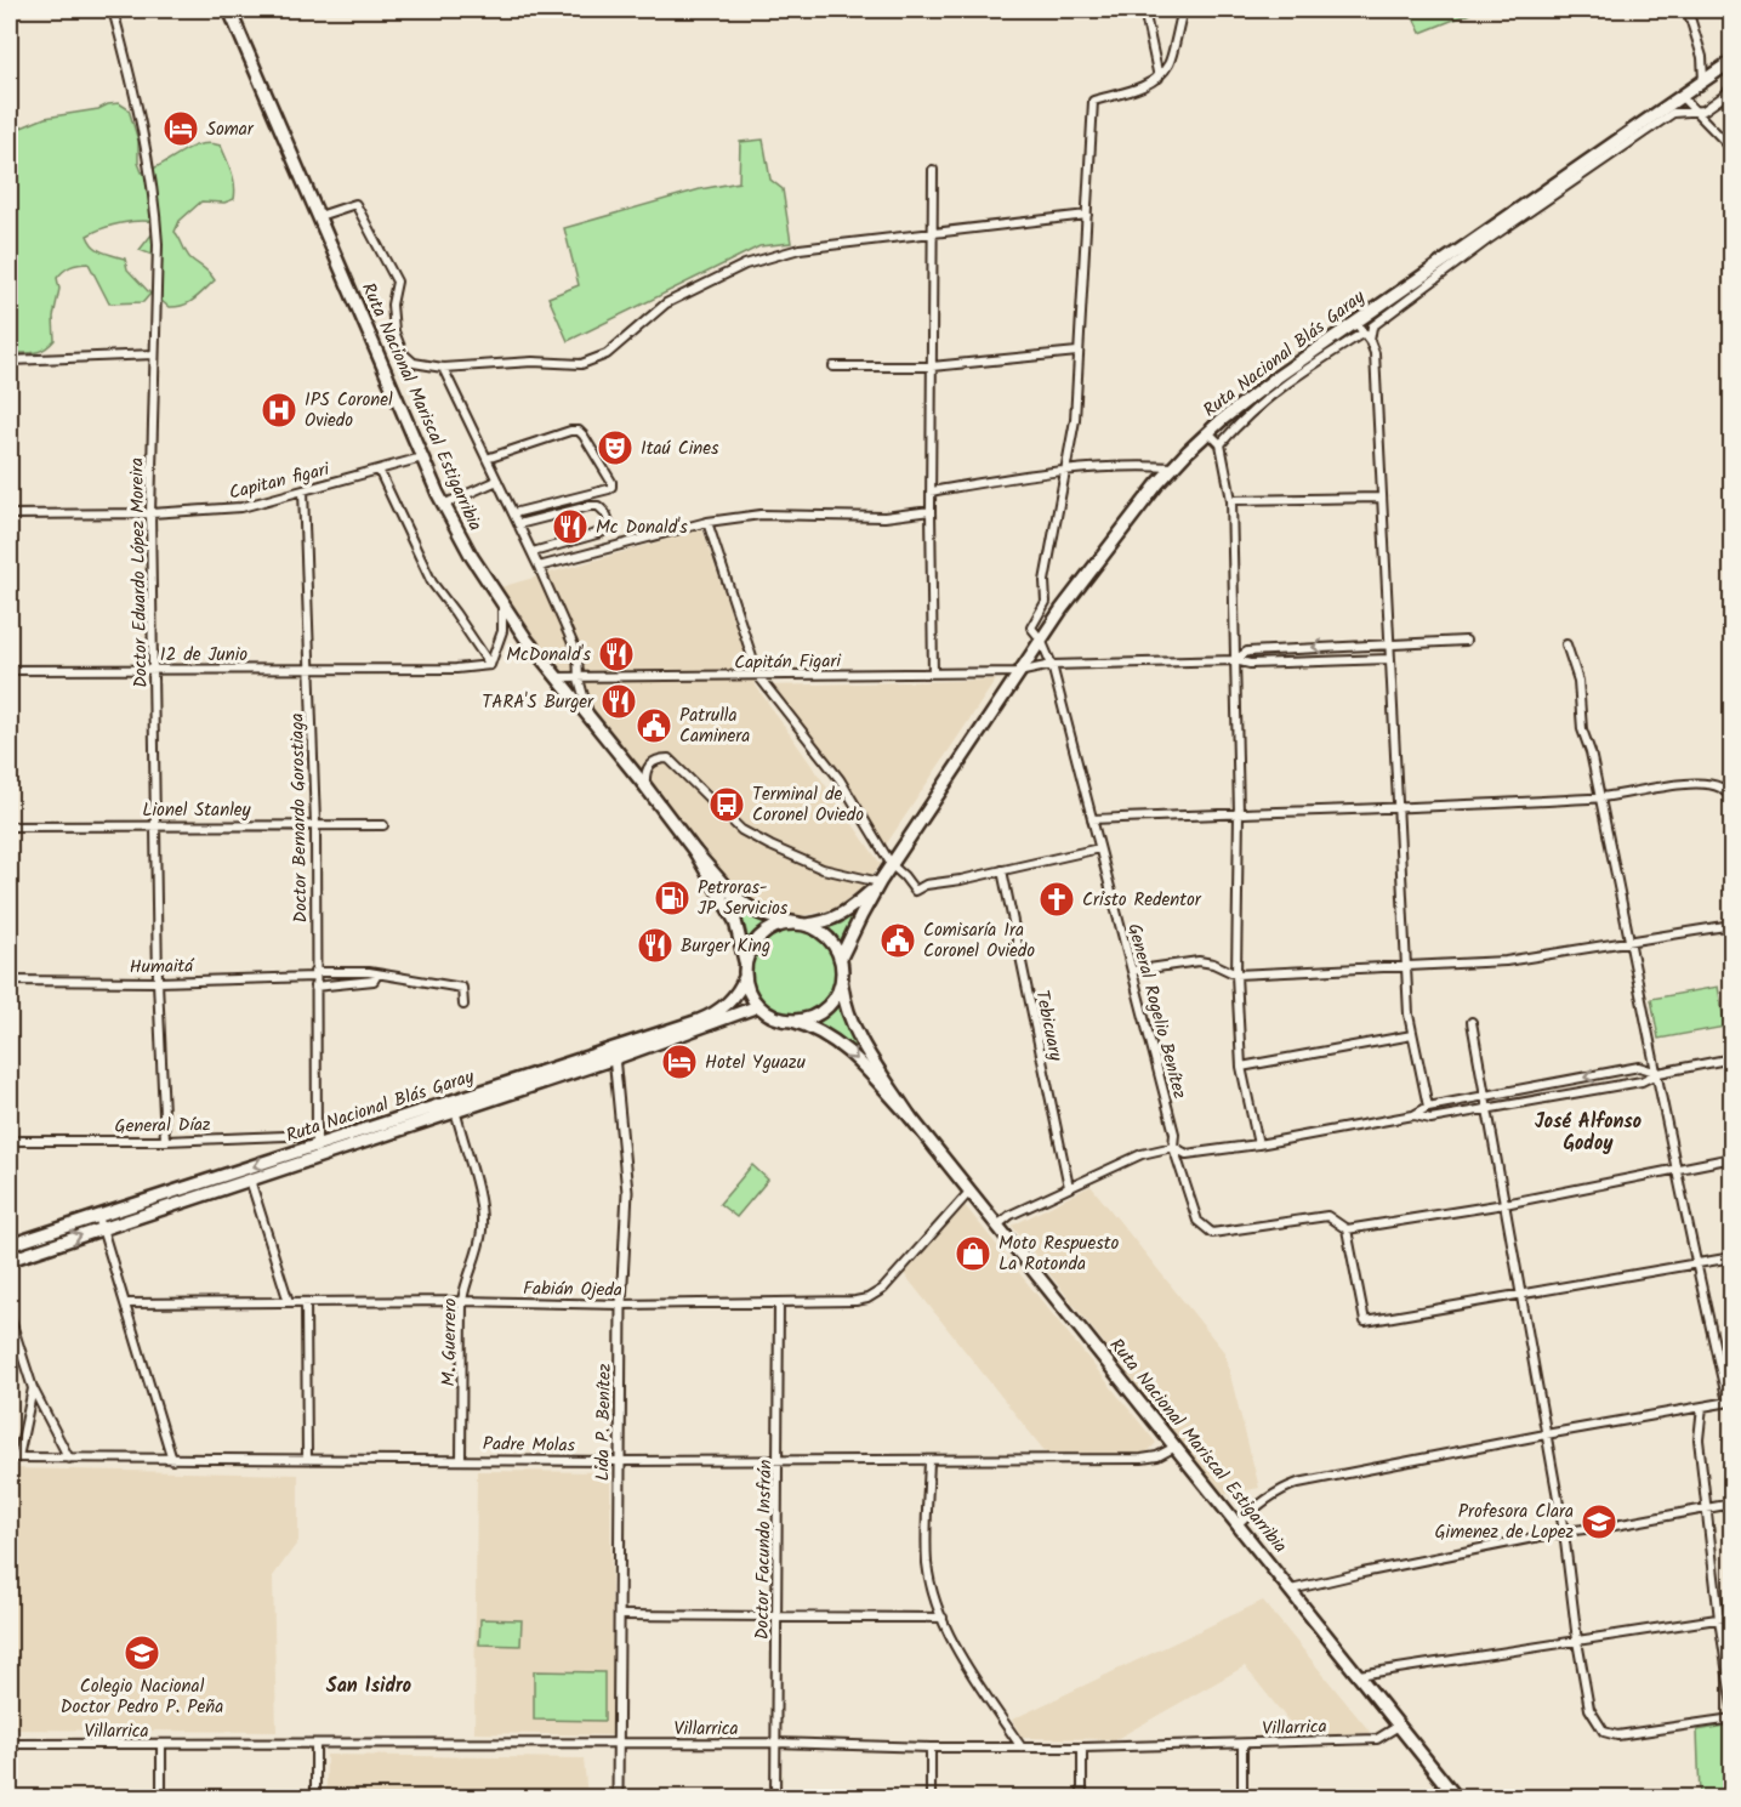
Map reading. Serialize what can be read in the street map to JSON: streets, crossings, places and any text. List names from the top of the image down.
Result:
{
  "streets": {
    "main road": ["Ruta Nacional Blás Garay", "Ruta Nacional Mariscal Estigarribia"],
    "street": [
      "Capitan figari",
      "Doctor Eduardo López Moreira",
      "12 de Junio",
      "Capitán Figari",
      "Lionel Stanley",
      "Doctor Bernardo Gorostiaga",
      "Humaitá",
      "General Rogelio Benítez",
      "Tebicuary",
      "General Díaz",
      "Fabián Ojeda",
      "M. Guerrero",
      "Lida P. Benítez",
      "Padre Molas",
      "Doctor Facundo Insfrán",
      "Villarrica"
    ]
  },
  "crossings": [
    ["Ruta Nacional Blás Garay", "Capitán Figari"],
    ["Ruta Nacional Blás Garay", "Doctor Bernardo Gorostiaga"],
    ["Ruta Nacional Blás Garay", "General Rogelio Benítez"],
    ["Ruta Nacional Blás Garay", "General Díaz"],
    ["Ruta Nacional Blás Garay", "M. Guerrero"],
    ["Ruta Nacional Blás Garay", "Lida P. Benítez"],
    ["Ruta Nacional Mariscal Estigarribia", "Capitan figari"],
    ["Ruta Nacional Mariscal Estigarribia", "Capitán Figari"],
    ["Ruta Nacional Mariscal Estigarribia", "Fabián Ojeda"],
    ["Ruta Nacional Mariscal Estigarribia", "Padre Molas"],
    ["Ruta Nacional Mariscal Estigarribia", "Villarrica"],
    ["Capitan figari", "Doctor Eduardo López Moreira"],
    ["Capitan figari", "Doctor Bernardo Gorostiaga"],
    ["Doctor Eduardo López Moreira", "12 de Junio"],
    ["Doctor Eduardo López Moreira", "Lionel Stanley"],
    ["Doctor Eduardo López Moreira", "Humaitá"],
    ["Doctor Eduardo López Moreira", "General Díaz"],
    ["12 de Junio", "Doctor Bernardo Gorostiaga"],
    ["Capitán Figari", "General Rogelio Benítez"],
    ["Lionel Stanley", "Doctor Bernardo Gorostiaga"],
    ["Doctor Bernardo Gorostiaga", "Humaitá"],
    ["Doctor Bernardo Gorostiaga", "General Díaz"],
    ["Fabián Ojeda", "M. Guerrero"],
    ["Fabián Ojeda", "Lida P. Benítez"],
    ["Fabián Ojeda", "Doctor Facundo Insfrán"],
    ["M. Guerrero", "Padre Molas"],
    ["Lida P. Benítez", "Padre Molas"],
    ["Lida P. Benítez", "Villarrica"],
    ["Padre Molas", "Doctor Facundo Insfrán"],
    ["Doctor Facundo Insfrán", "Villarrica"]
  ],
  "districts": ["José Alfonso Godoy", "San Isidro"],
  "places": {
    "hotel": ["Somar", "Hotel Yguazu"],
    "hospital": ["IPS Coronel Oviedo"],
    "theatre": ["Itaú Cines"],
    "restaurant": [
      "Mc Donald's",
      "McDonald's",
      "TARA'S Burger",
      "Burger King"
    ],
    "public building": ["Patrulla Caminera", "Comisaría 1ra Coronel Oviedo"],
    "bus stop": ["Terminal de Coronel Oviedo"],
    "fuel station": ["Petroras- JP Servicios"],
    "church": ["Cristo Redentor"],
    "shop": ["Moto Respuesto La Rotonda"],
    "school or university": ["Profesora Clara Gimenez de Lopez", "Colegio Nacional Doctor Pedro P. Peña"]
  }
}
